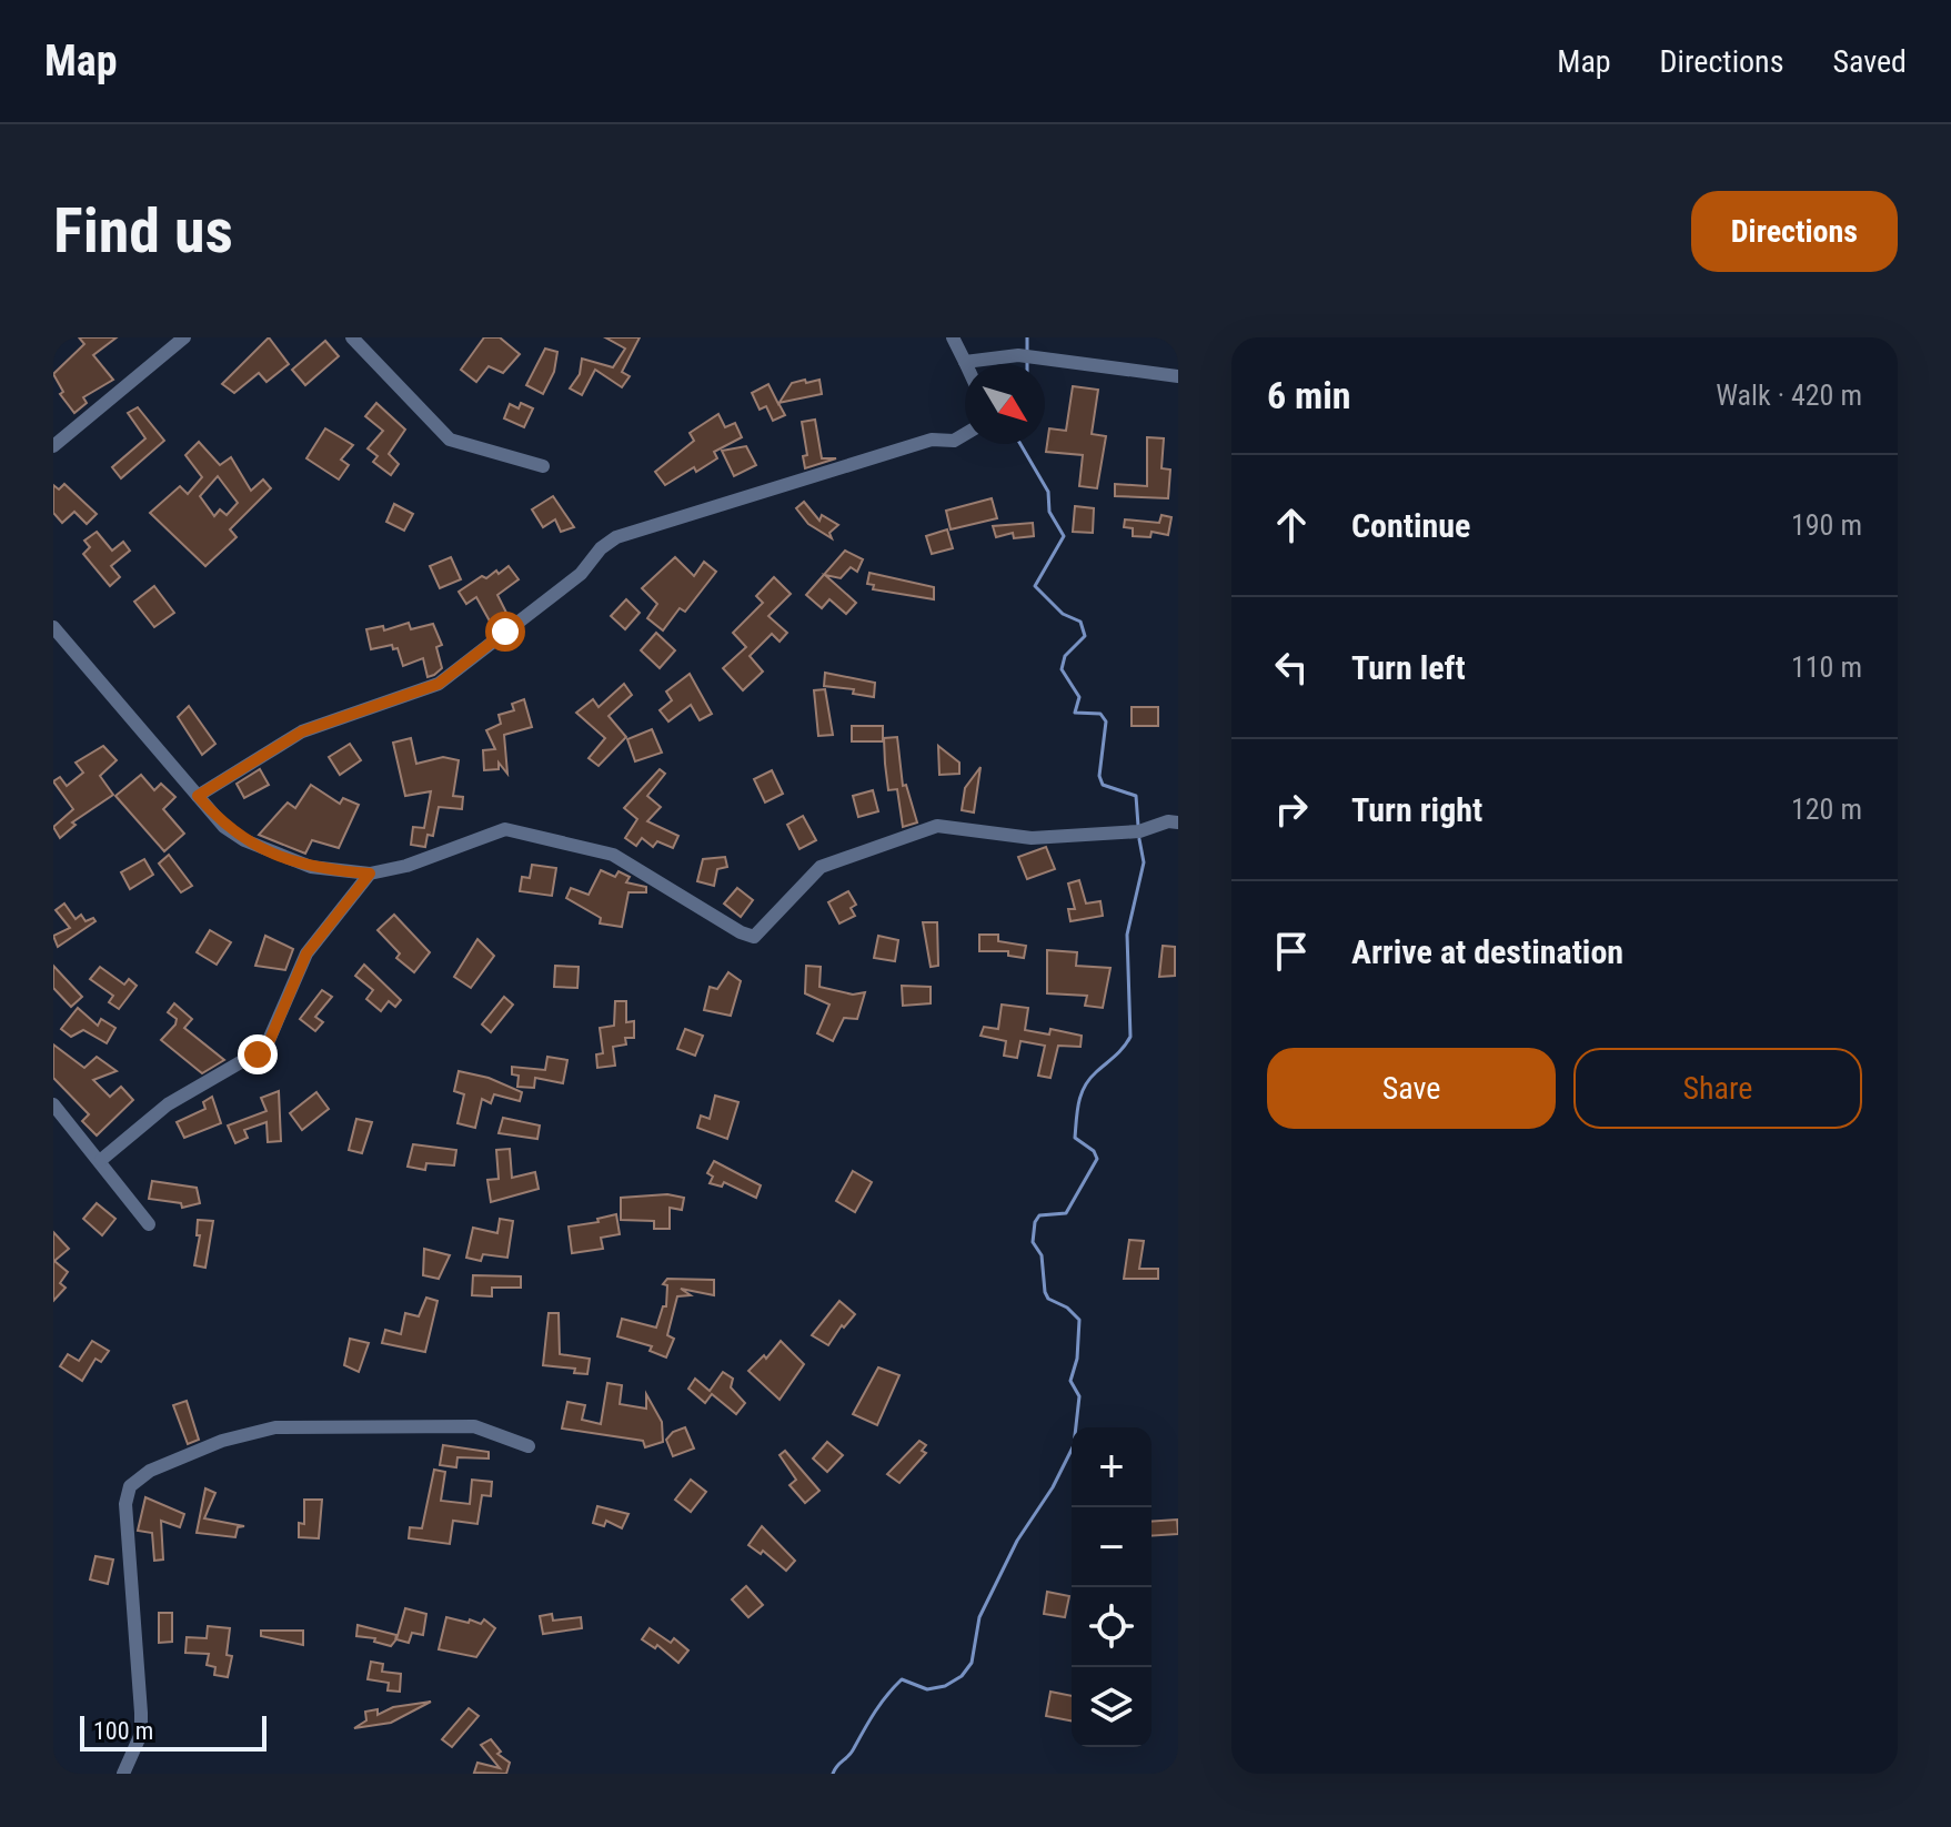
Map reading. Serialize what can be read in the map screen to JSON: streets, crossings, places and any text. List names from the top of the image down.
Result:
{
  "scale_bar": "100 m",
  "north": "bottom right",
  "page": {
    "header": "Map",
    "nav": ["Map", "Directions", "Saved"],
    "buttons": [
      "Directions",
      ["Save", "Share"]
    ],
    "title": "Find us",
    "heading": ["6 min", "Walk · 420 m"],
    "list": [
      ["Continue", "190 m"],
      ["Turn left", "110 m"],
      ["Turn right", "120 m"],
      "Arrive at destination"
    ],
    "map_buttons": ["+", "−"],
    "scale": "100 m"
  }
}
